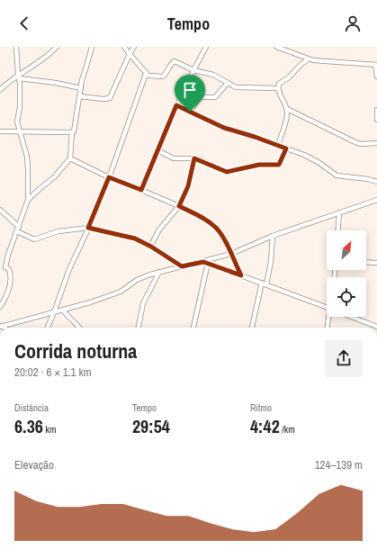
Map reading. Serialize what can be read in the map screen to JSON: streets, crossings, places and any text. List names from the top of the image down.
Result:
{
  "north": "top right",
  "page": {
    "header": "Tempo",
    "heading": ["Corrida noturna", "20:02 · 6 × 1.1 km"],
    "stats": [
      ["Distância", "6.36 km"],
      ["Tempo", "29:54"],
      ["Ritmo", "4:42 /km"]
    ],
    "chart": ["Elevação", "124–139 m"]
  }
}
